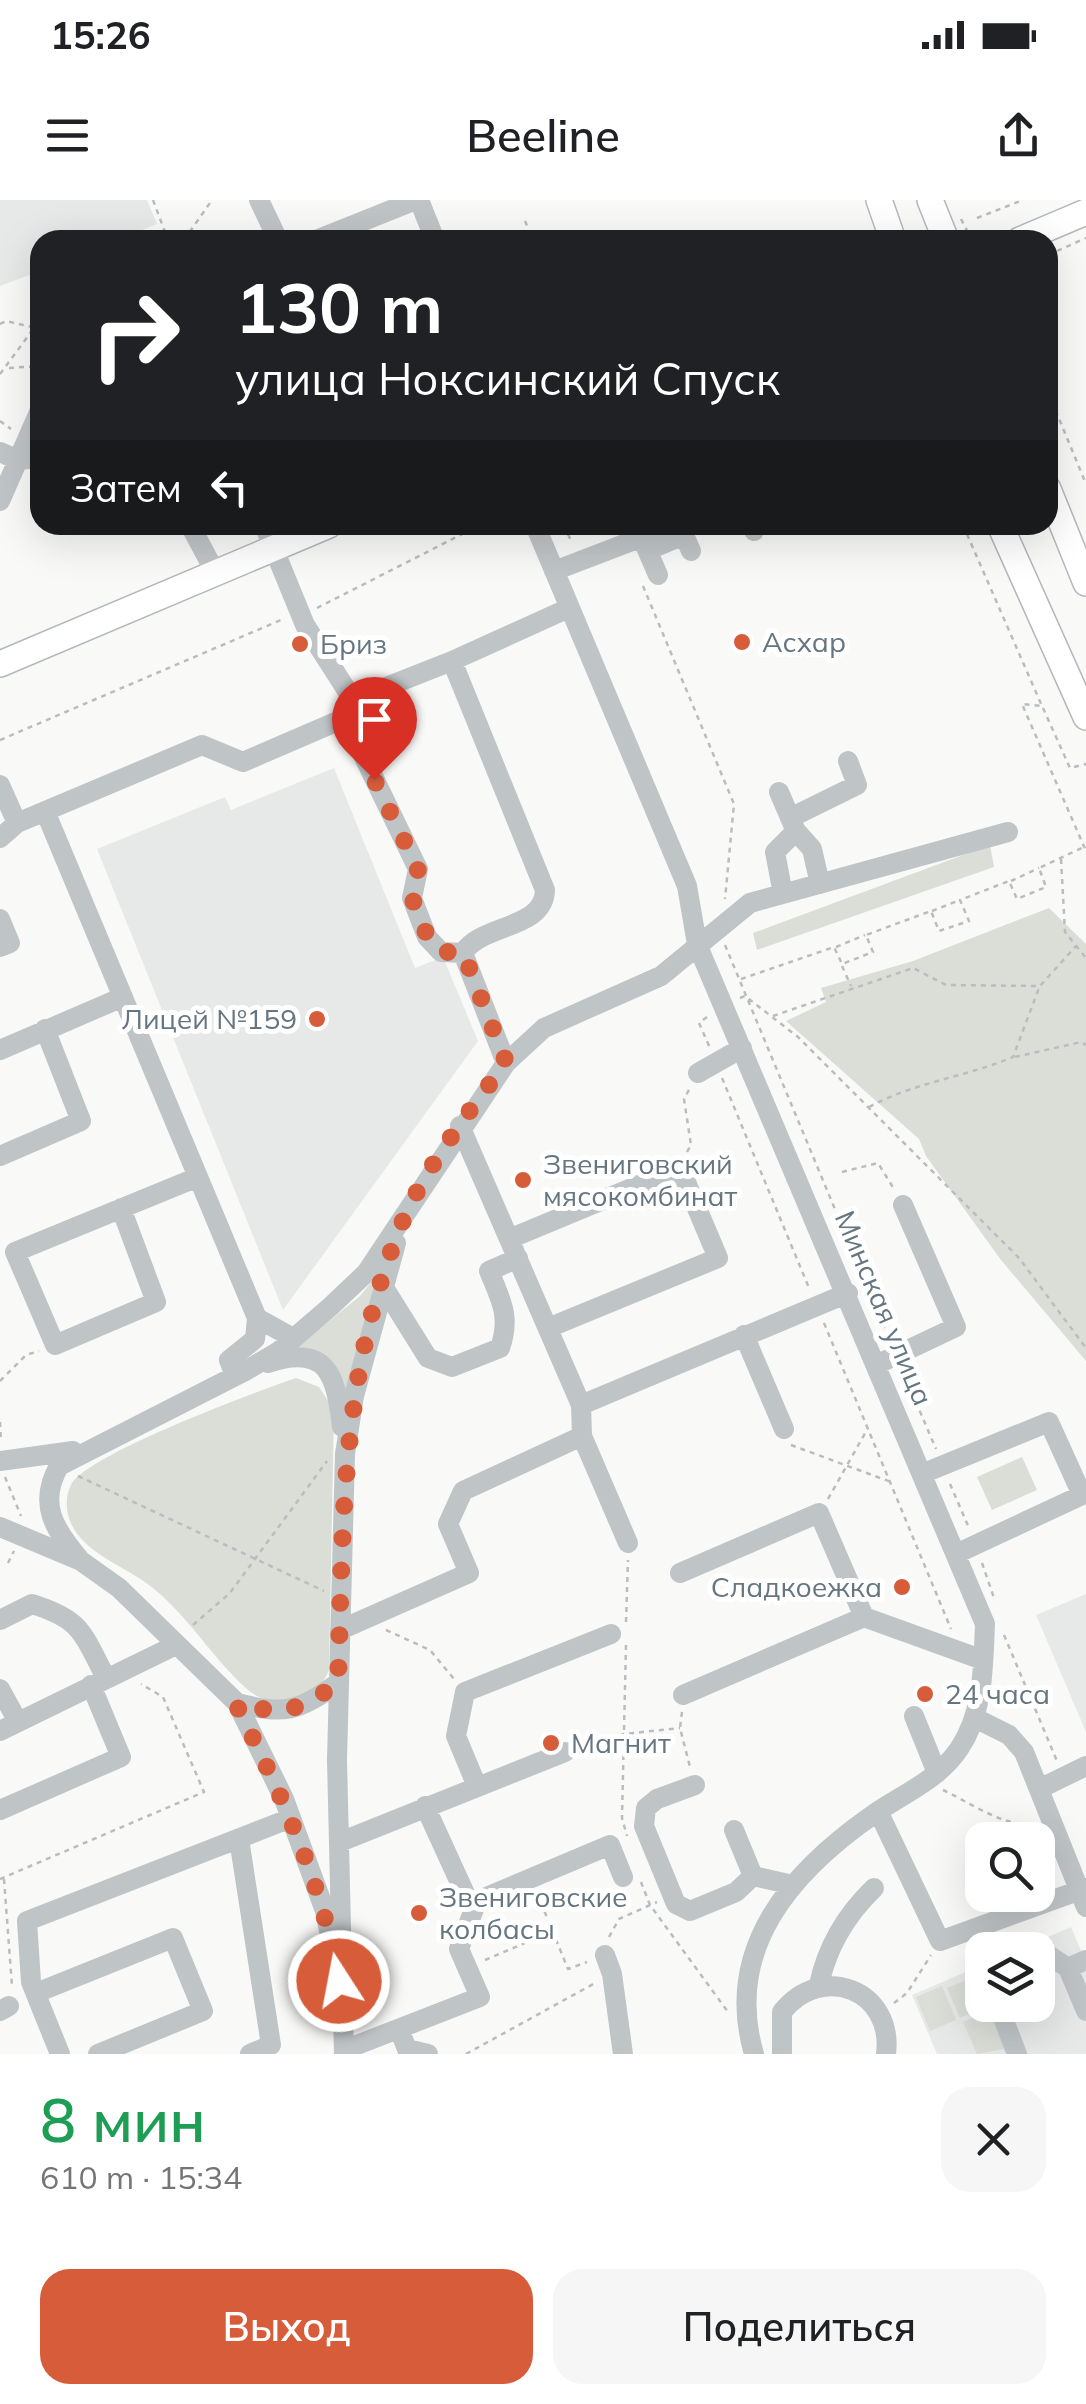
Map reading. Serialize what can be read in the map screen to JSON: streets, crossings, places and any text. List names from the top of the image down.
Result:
{
  "streets": {
    "street": ["Минская улица"]
  },
  "places": [
    "Асхар",
    "Бриз",
    "Лицей №159",
    "Звениговский мясокомбинат",
    "Сладкоежка",
    "24 часа",
    "Магнит",
    "Звениговские колбасы"
  ],
  "page": {
    "status": "15:26",
    "header": "Beeline",
    "turn": ["130 m", "улица Ноксинский Спуск"],
    "then": "Затем",
    "heading": ["8 мин", "610 m · 15:34"],
    "buttons": ["Выход", "Поделиться"]
  }
}
